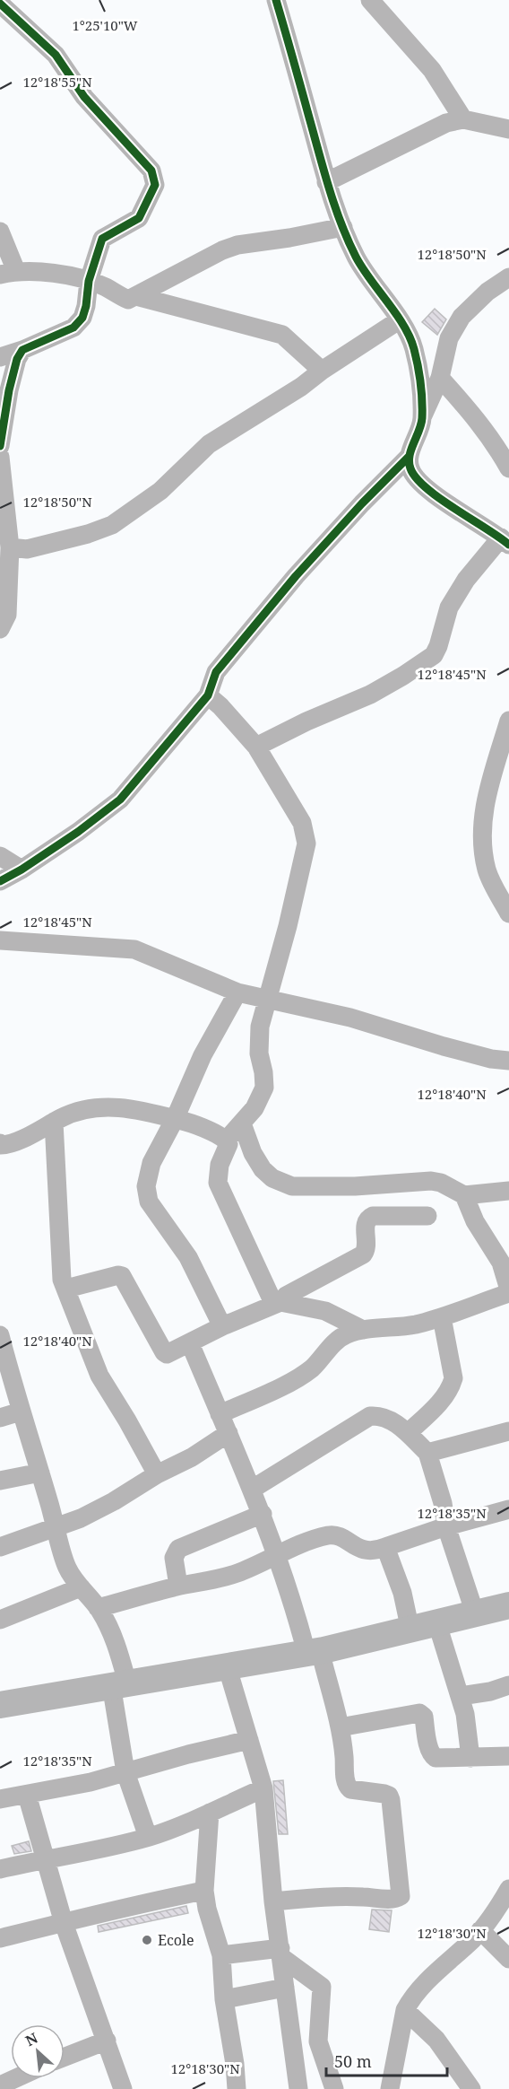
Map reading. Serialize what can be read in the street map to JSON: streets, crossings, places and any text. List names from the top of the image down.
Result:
{
  "places": ["Ecole"],
  "scale_bar": "50 m",
  "north": "top left",
  "coordinates": [
    "1°25'10\"W",
    "12°18'55\"N",
    "12°18'50\"N",
    "12°18'45\"N",
    "12°18'40\"N",
    "12°18'35\"N",
    "12°18'30\"N"
  ]
}
